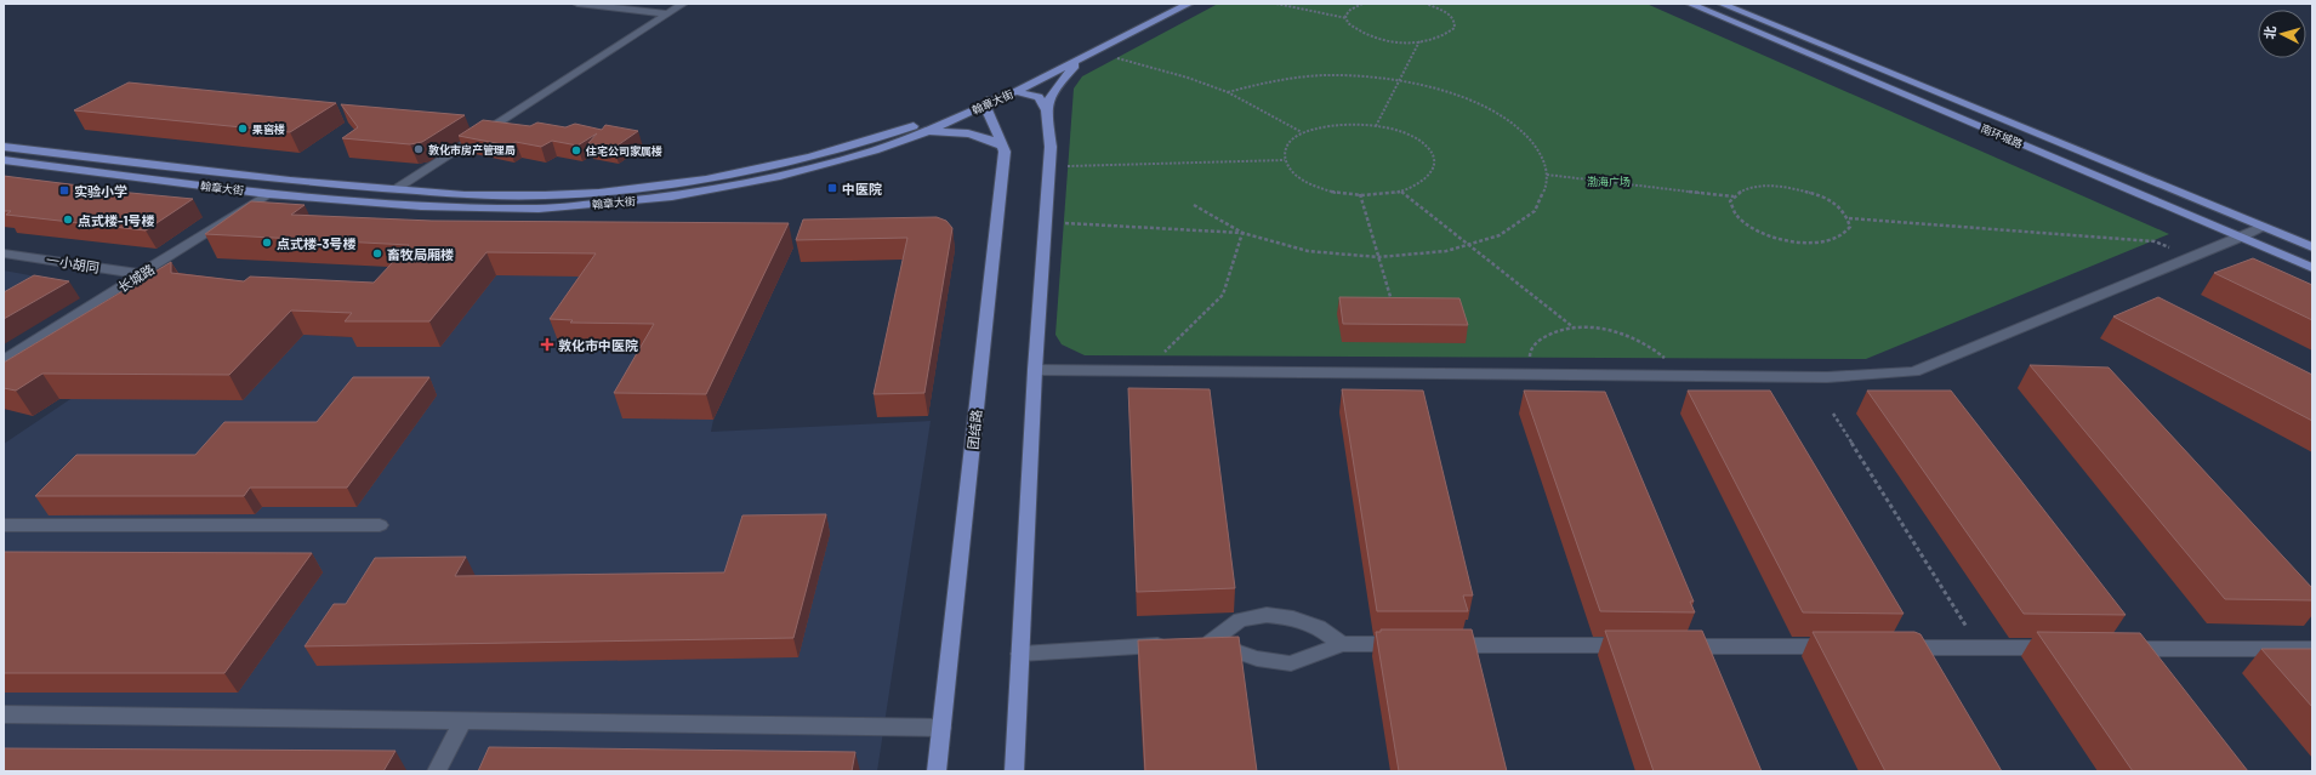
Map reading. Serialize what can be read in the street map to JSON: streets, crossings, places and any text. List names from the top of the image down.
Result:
{
  "streets": {
    "main road": ["翰章大街", "南环城路", "团结路"],
    "street": ["一小胡同", "长城路"]
  },
  "crossings": [
    ["翰章大街", "长城路"],
    ["翰章大街", "团结路"],
    ["一小胡同", "长城路"]
  ],
  "parks": ["渤海广场"],
  "places": {
    "other": [
      "果窖楼",
      "敦化市房产管理局",
      "住宅公司家属楼",
      "点式楼-1号楼",
      "点式楼-3号楼",
      "畜牧局厢楼"
    ],
    "transit": ["中医院", "实验小学"],
    "health": ["敦化市中医院"]
  },
  "north": "left"
}
